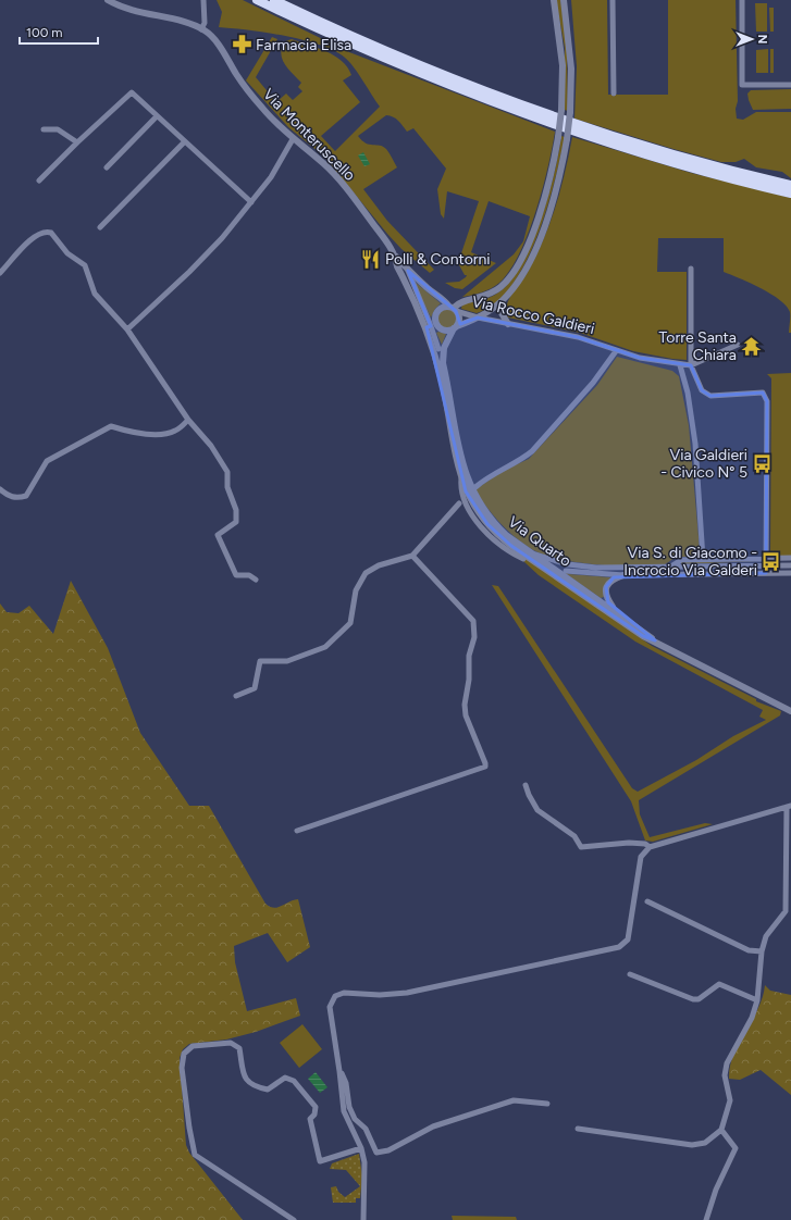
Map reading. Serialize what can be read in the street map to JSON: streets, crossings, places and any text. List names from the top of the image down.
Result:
{
  "streets": {
    "street": ["Via Monteruscello", "Via Rocco Galdieri", "Via Quarto"]
  },
  "crossings": [
    ["Via Monteruscello", "Via Rocco Galdieri"],
    ["Via Monteruscello", "Via Quarto"],
    ["Via Rocco Galdieri", "Via Quarto"]
  ],
  "places": {
    "pharmacy": ["Farmacia Elisa"],
    "restaurant": ["Polli & Contorni"],
    "temple": ["Torre Santa Chiara"],
    "bus stop": ["Via Galdieri - Civico N° 5", "Via S. di Giacomo - Incrocio Via Galderi"]
  },
  "scale_bar": "100 m",
  "north": "right"
}
